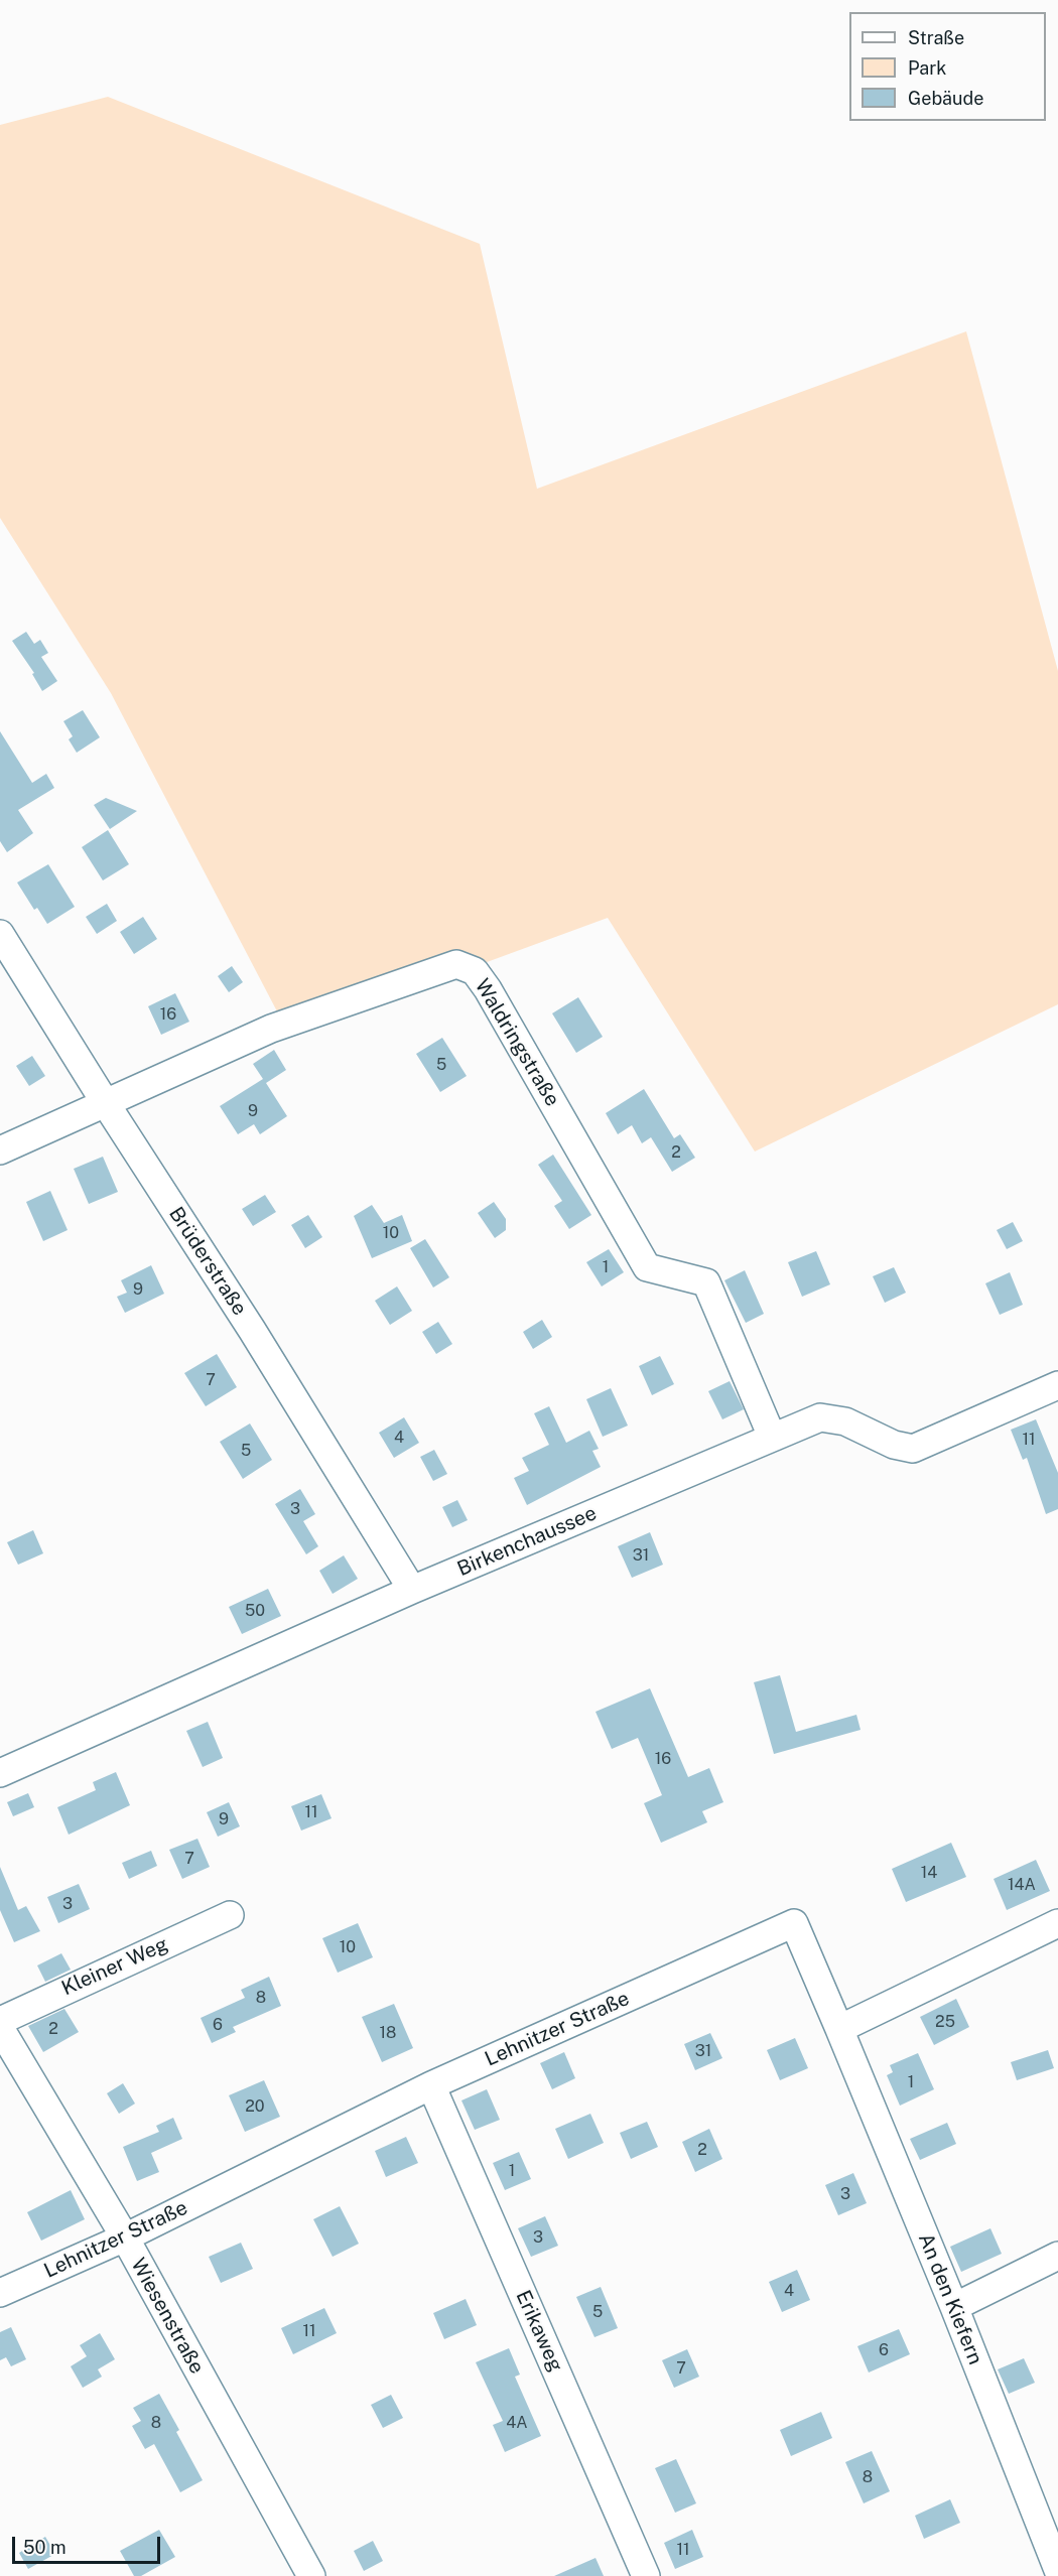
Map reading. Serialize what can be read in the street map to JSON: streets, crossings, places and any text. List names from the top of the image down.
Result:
{
  "streets": {
    "street": [
      "Waldringstraße",
      "Brüderstraße",
      "Birkenchaussee",
      "Kleiner Weg",
      "Lehnitzer Straße",
      "An den Kiefern",
      "Wiesenstraße",
      "Erikaweg"
    ]
  },
  "crossings": [
    ["Waldringstraße", "Brüderstraße"],
    ["Waldringstraße", "Birkenchaussee"],
    ["Brüderstraße", "Birkenchaussee"],
    ["Lehnitzer Straße", "An den Kiefern"],
    ["Lehnitzer Straße", "Wiesenstraße"],
    ["Lehnitzer Straße", "Erikaweg"]
  ],
  "house_numbers": [
    "16",
    "5",
    "9",
    "2",
    "10",
    "1",
    "9",
    "7",
    "4",
    "11",
    "5",
    "3",
    "31",
    "50",
    "16",
    "11",
    "9",
    "7",
    "14",
    "14A",
    "3",
    "10",
    "8",
    "25",
    "6",
    "2",
    "18",
    "31",
    "1",
    "20",
    "2",
    "1",
    "3",
    "3",
    "4",
    "5",
    "11",
    "6",
    "7",
    "8",
    "4A",
    "8",
    "11"
  ],
  "legend": ["Straße", "Park", "Gebäude"],
  "scale_bar": "50 m"
}
